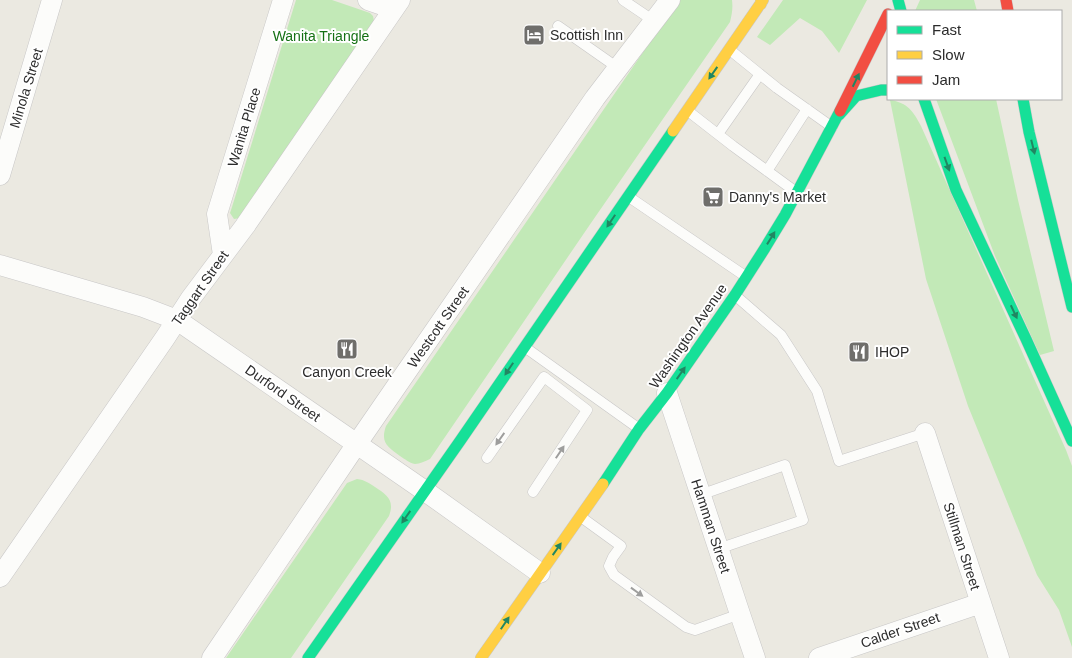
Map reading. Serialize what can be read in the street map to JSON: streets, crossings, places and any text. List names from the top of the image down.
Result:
{
  "streets": {
    "main road": ["Washington Avenue"],
    "street": [
      "Minola Street",
      "Wanita Place",
      "Taggart Street",
      "Westcott Street",
      "Durford Street",
      "Hamman Street",
      "Stillman Street",
      "Calder Street"
    ]
  },
  "crossings": [
    ["Wanita Place", "Taggart Street"],
    ["Taggart Street", "Durford Street"],
    ["Westcott Street", "Durford Street"],
    ["Washington Avenue", "Durford Street"],
    ["Washington Avenue", "Hamman Street"],
    ["Stillman Street", "Calder Street"]
  ],
  "one_way": ["Washington Avenue"],
  "parks": ["Wanita Triangle"],
  "places": {
    "hotel": ["Scottish Inn"],
    "supermarket": ["Danny's Market"],
    "restaurant": ["Canyon Creek", "IHOP"]
  },
  "legend": ["Fast", "Slow", "Jam"]
}
